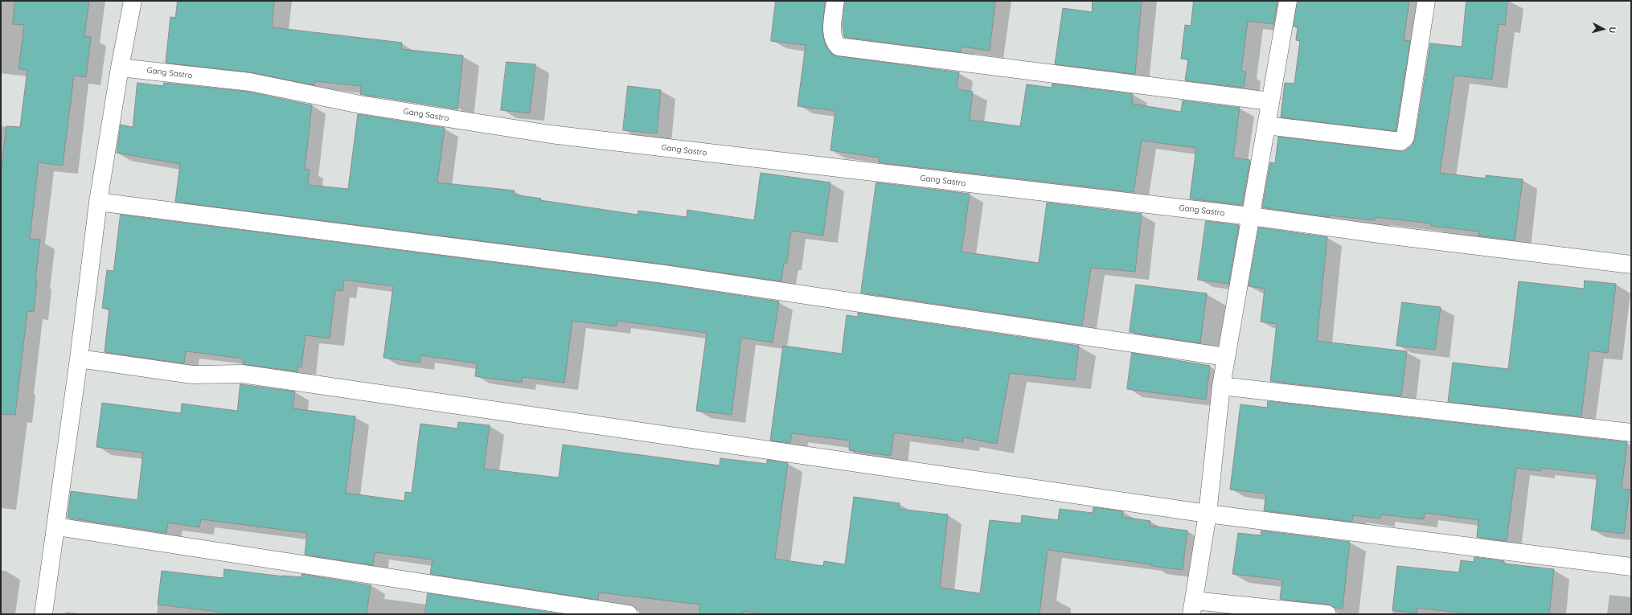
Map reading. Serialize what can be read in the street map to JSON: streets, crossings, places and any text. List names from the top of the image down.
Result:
{
  "streets": {
    "street": ["Gang Sastro"]
  },
  "north": "right"
}
